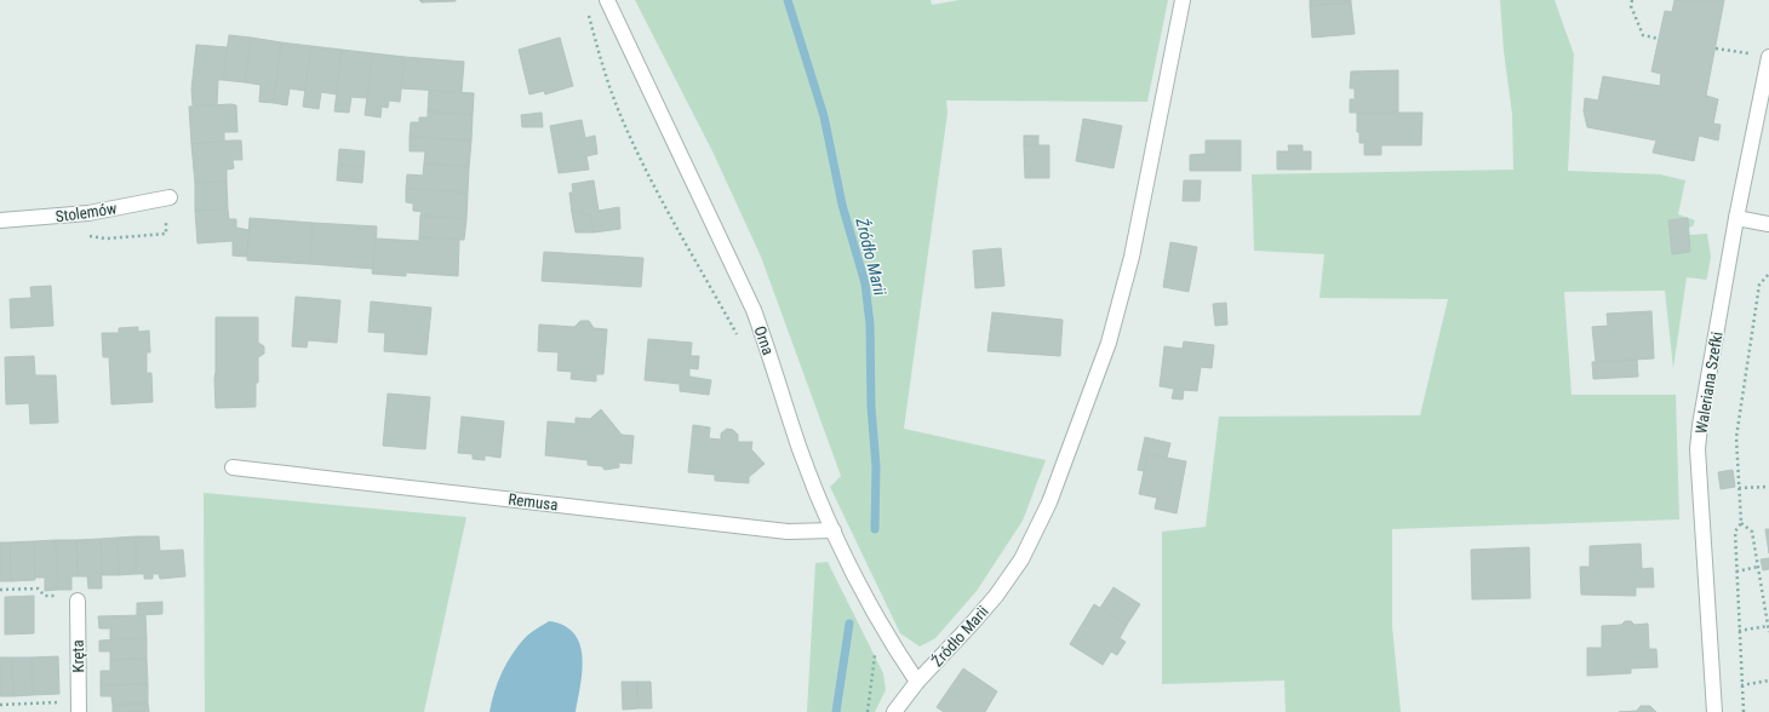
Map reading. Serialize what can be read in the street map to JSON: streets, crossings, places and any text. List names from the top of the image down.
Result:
{
  "streets": {
    "street": [
      "Stolemów",
      "Orna",
      "Waleriana Szefki",
      "Remusa",
      "Źródło Marii",
      "Kręta"
    ]
  },
  "crossings": [
    ["Orna", "Remusa"],
    ["Orna", "Źródło Marii"]
  ],
  "water": ["Źródło Marii"]
}
